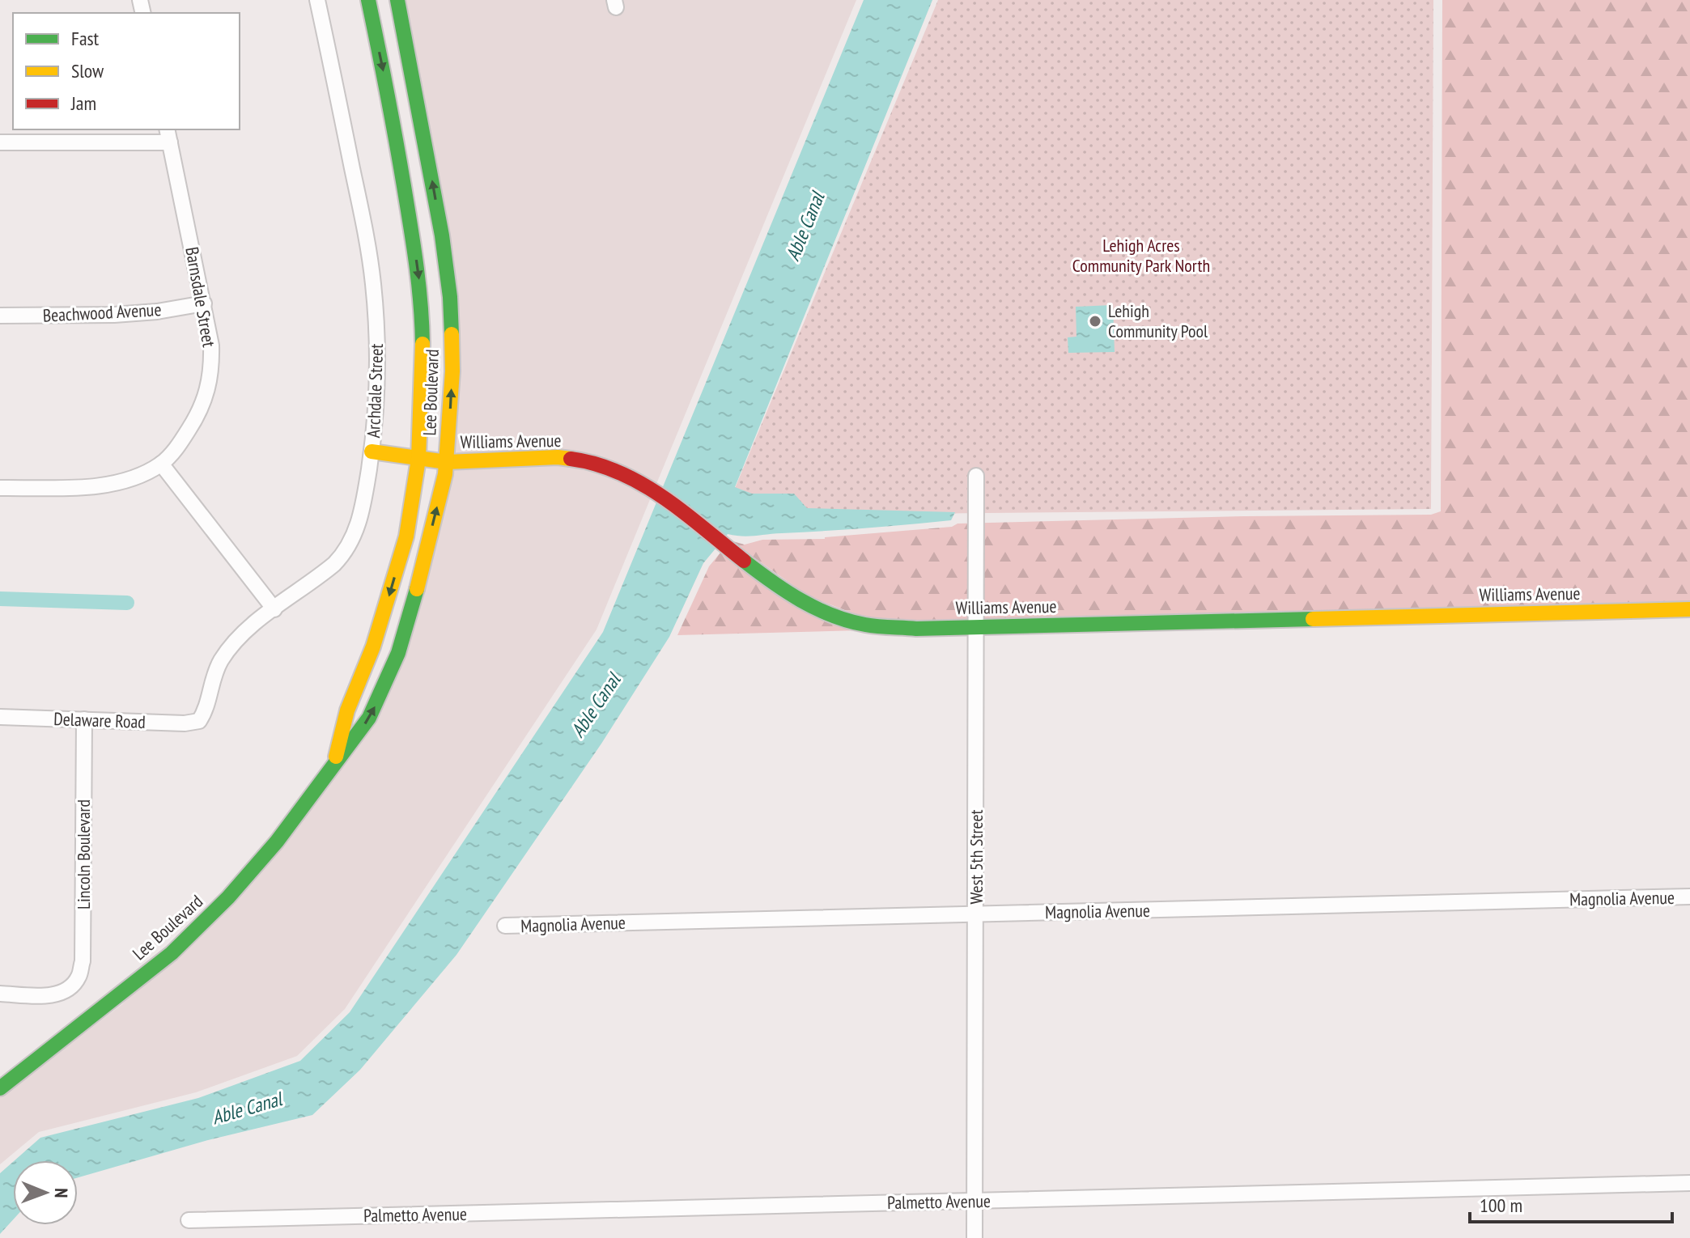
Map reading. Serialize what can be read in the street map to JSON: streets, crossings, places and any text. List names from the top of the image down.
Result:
{
  "streets": {
    "main road": ["Lee Boulevard", "Williams Avenue"],
    "street": [
      "Barnsdale Street",
      "Beachwood Avenue",
      "Archdale Street",
      "Delaware Road",
      "Lincoln Boulevard",
      "West 5th Street",
      "Magnolia Avenue",
      "Palmetto Avenue"
    ]
  },
  "crossings": [
    ["Barnsdale Street", "Beachwood Avenue"],
    ["Archdale Street", "Williams Avenue"],
    ["Archdale Street", "Delaware Road"],
    ["Lee Boulevard", "Williams Avenue"],
    ["Williams Avenue", "West 5th Street"],
    ["Delaware Road", "Lincoln Boulevard"],
    ["West 5th Street", "Magnolia Avenue"],
    ["West 5th Street", "Palmetto Avenue"]
  ],
  "water": ["Able Canal"],
  "parks": ["Lehigh Acres Community Park North"],
  "places": ["Lehigh Community Pool"],
  "legend": ["Fast", "Slow", "Jam"],
  "scale_bar": "100 m",
  "north": "right"
}
